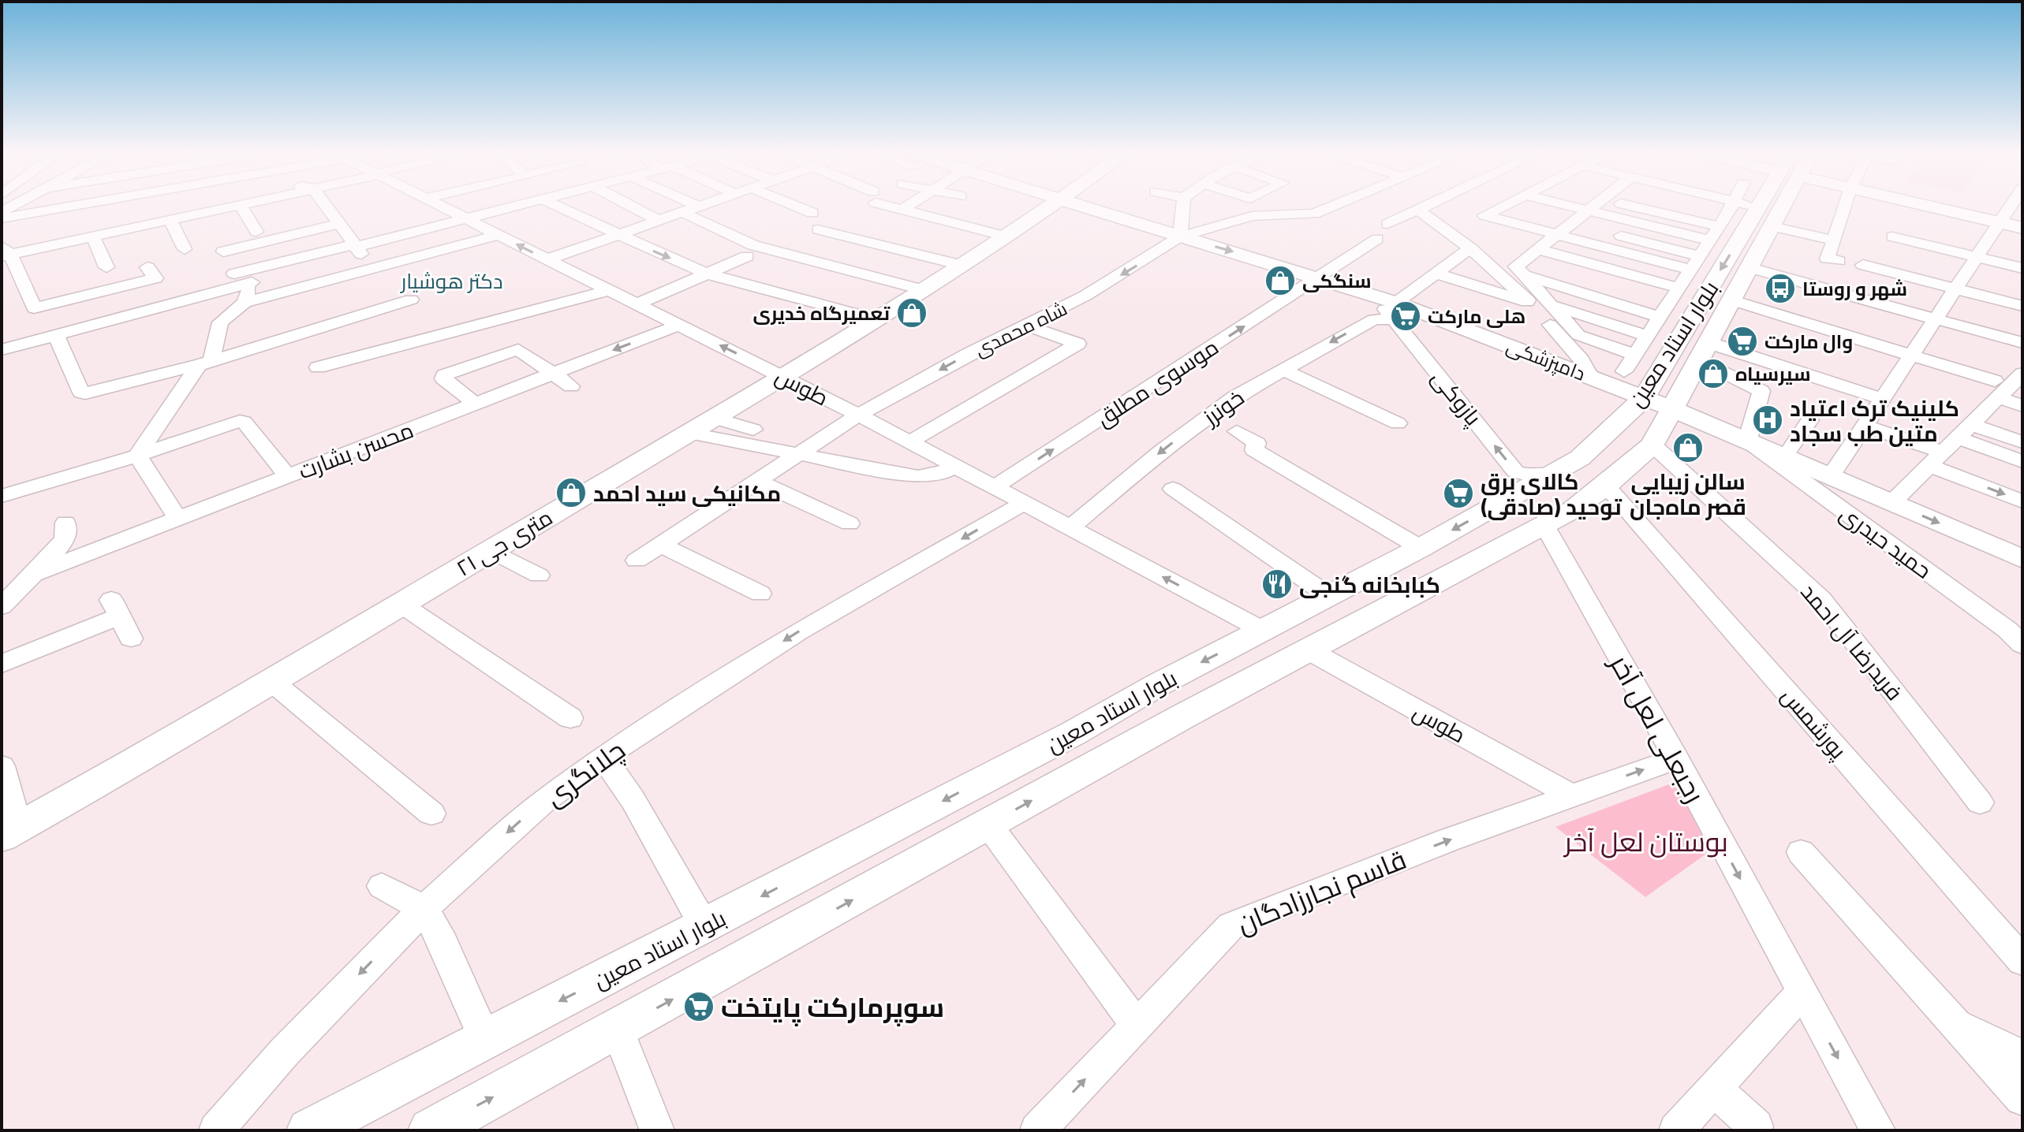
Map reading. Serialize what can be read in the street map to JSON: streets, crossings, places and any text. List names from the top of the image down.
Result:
{
  "streets": {
    "main road": ["بلوار استاد معین", "دامپزشکی", "۲۱ متری جی"],
    "street": [
      "شاه محمدی",
      "موسوی مطلق",
      "طوس",
      "پازوکی",
      "خونرز",
      "محسن بشارت",
      "حمید حیدری",
      "فریدرضا آل احمد",
      "پورشمس",
      "رجبعلی لعل آخر",
      "چلانگری",
      "قاسم نجارزادگان"
    ]
  },
  "crossings": [
    ["شاه محمدی", "دامپزشکی"],
    ["شاه محمدی", "طوس"],
    ["بلوار استاد معین", "دامپزشکی"],
    ["بلوار استاد معین", "طوس"],
    ["بلوار استاد معین", "پازوکی"],
    ["بلوار استاد معین", "فریدرضا آل احمد"],
    ["بلوار استاد معین", "پورشمس"],
    ["بلوار استاد معین", "رجبعلی لعل آخر"],
    ["دامپزشکی", "موسوی مطلق"],
    ["دامپزشکی", "پازوکی"],
    ["دامپزشکی", "خونرز"],
    ["دامپزشکی", "حمید حیدری"],
    ["موسوی مطلق", "طوس"],
    ["طوس", "خونرز"],
    ["طوس", "محسن بشارت"],
    ["طوس", "۲۱ متری جی"],
    ["طوس", "چلانگری"],
    ["طوس", "قاسم نجارزادگان"],
    ["پازوکی", "خونرز"],
    ["رجبعلی لعل آخر", "قاسم نجارزادگان"]
  ],
  "one_way": [
    "شاه محمدی",
    "موسوی مطلق",
    "خونرز",
    "چلانگری",
    "قاسم نجارزادگان"
  ],
  "districts": ["دکتر هوشیار"],
  "parks": ["بوستان لعل آخر"],
  "places": {
    "shop": [
      "سنگکی",
      "تعمیرگاه خدیری",
      "سیرسیاه",
      "سالن زیبایی قصر ماه‌جان",
      "مکانیکی سید احمد"
    ],
    "bus stop": ["شهر و روستا"],
    "supermarket": [
      "هلی مارکت",
      "وال مارکت",
      "کالای برق توحید (صادقی)",
      "سوپرمارکت پایتخت"
    ],
    "hospital": ["کلینیک ترک اعتیاد متین طب سجاد"],
    "restaurant": ["کبابخانه گنجی"]
  }
}
